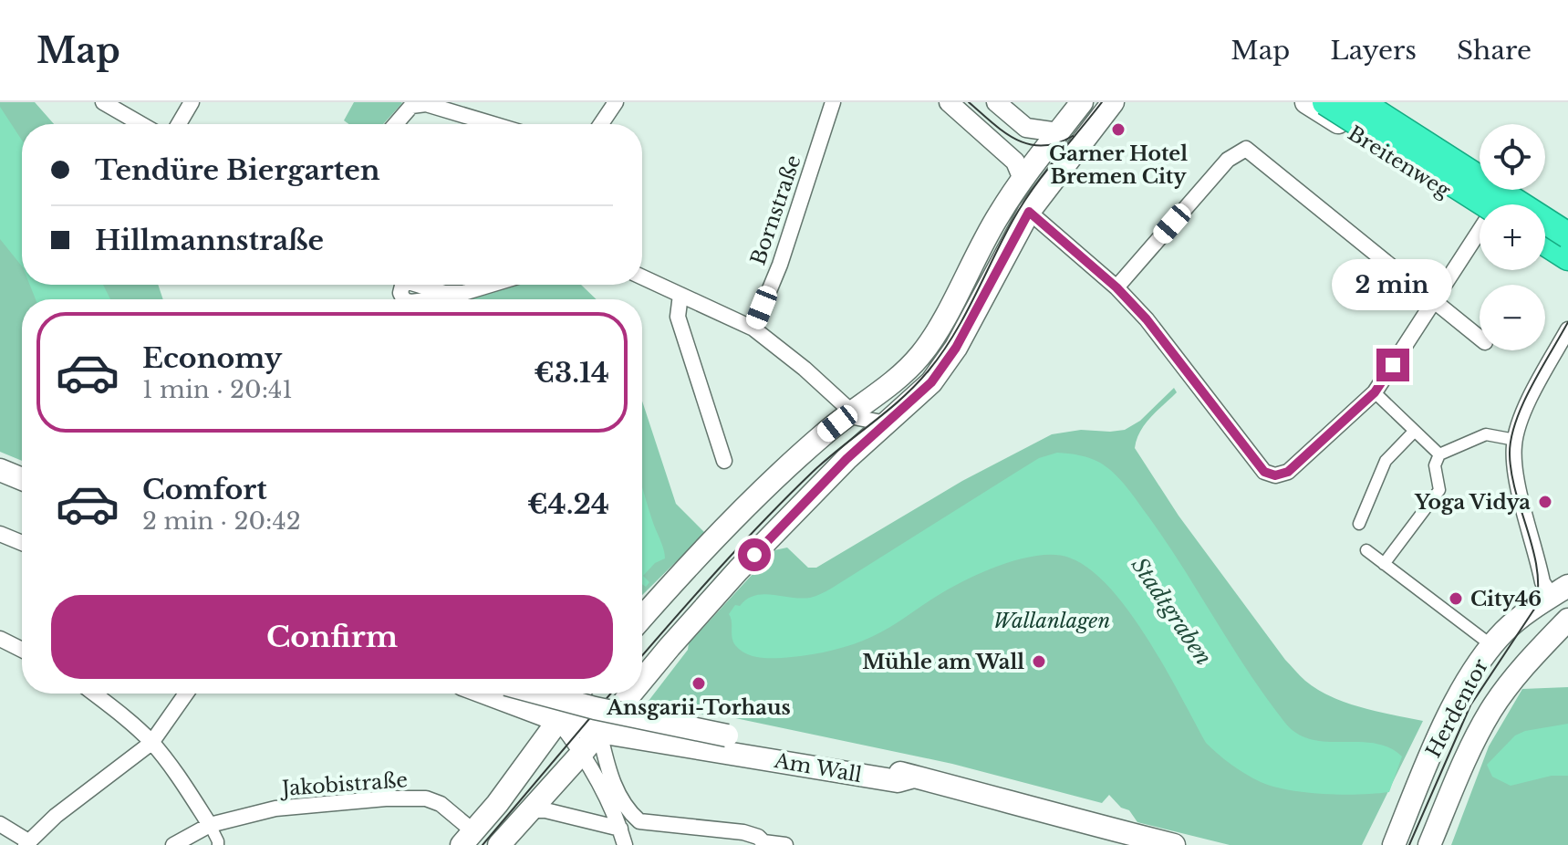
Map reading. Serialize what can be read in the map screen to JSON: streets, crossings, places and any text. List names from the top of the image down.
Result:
{
  "streets": {
    "main road": ["Breitenweg", "Herdentor", "Am Wall"],
    "street": ["Bornstraße", "Jakobistraße"]
  },
  "water": ["Stadtgraben"],
  "parks": ["Wallanlagen"],
  "places": [
    "Garner Hotel Bremen City",
    "Yoga Vidya",
    "City46",
    "Mühle am Wall",
    "Ansgarii-Torhaus"
  ],
  "page": {
    "header": "Map",
    "nav": ["Map", "Layers", "Share"],
    "map_buttons": ["+", "−"],
    "banner": ["Tendüre Biergarten", "Hillmannstraße"],
    "bubble": "2 min",
    "list": [
      {
        "name": "Economy",
        "note": "1 min · 20:41",
        "value": "€3.14"
      },
      {
        "name": "Comfort",
        "note": "2 min · 20:42",
        "value": "€4.24"
      }
    ],
    "buttons": "Confirm"
  }
}
